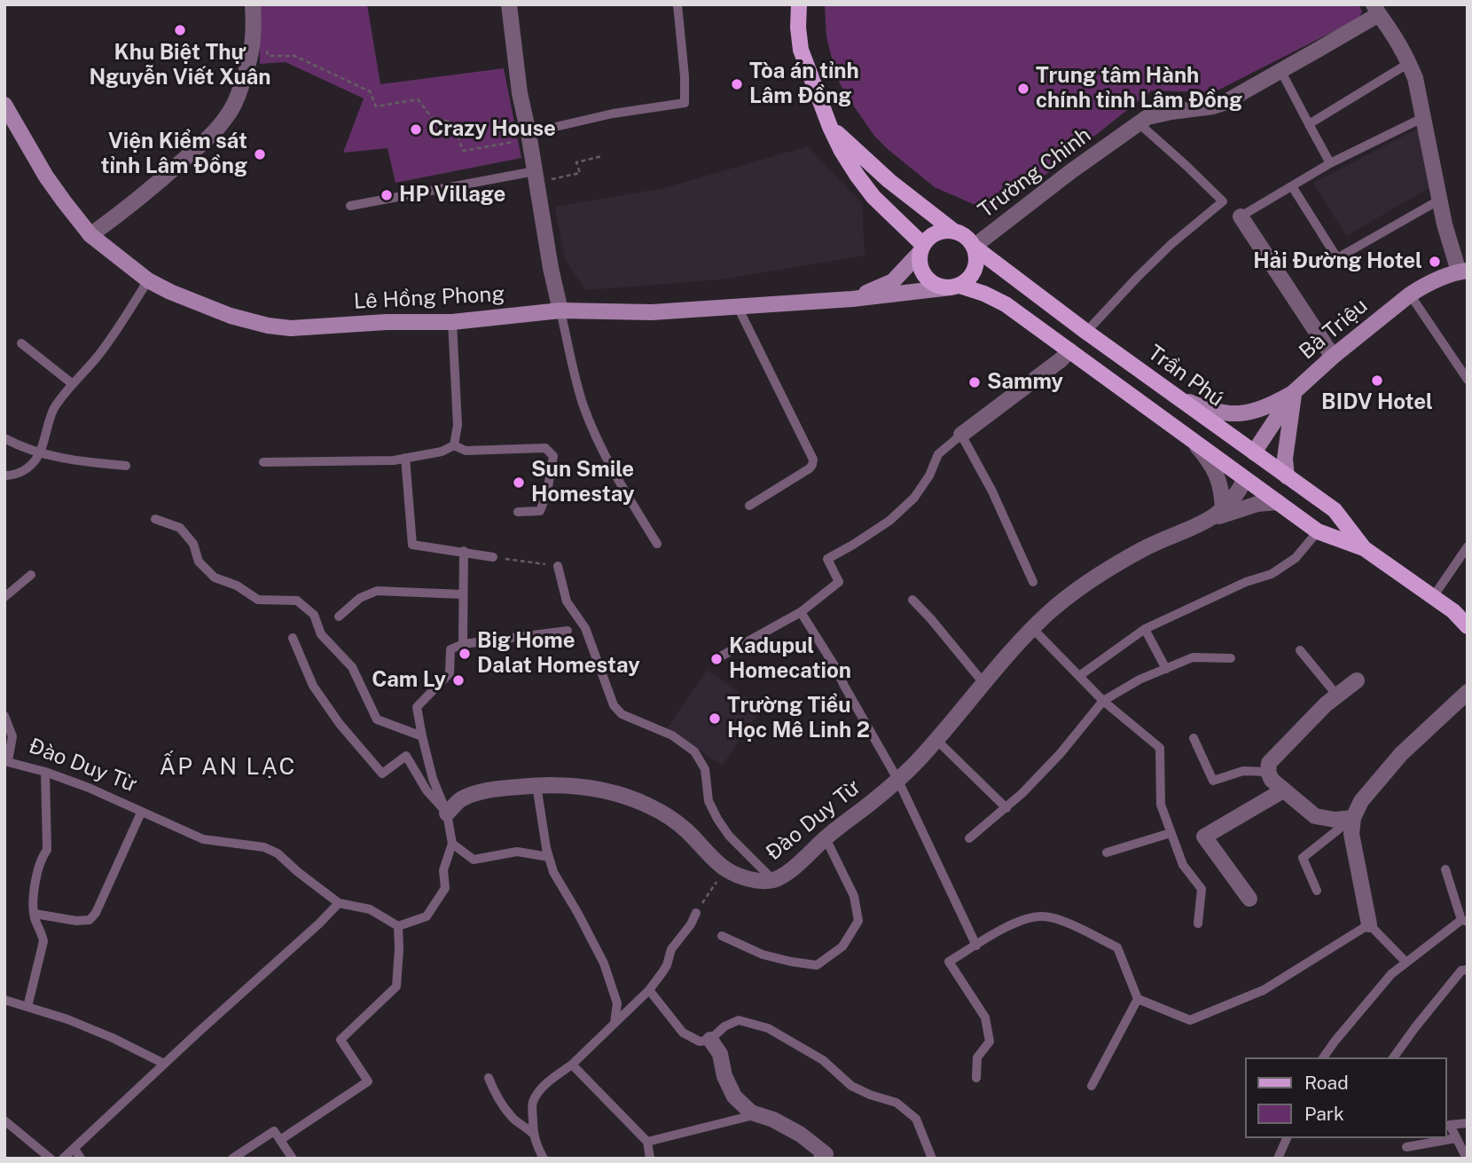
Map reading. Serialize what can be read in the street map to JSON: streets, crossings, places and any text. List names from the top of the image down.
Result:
{
  "streets": {
    "main road": ["Trần Phú"],
    "street": [
      "Trường Chinh",
      "Lê Hồng Phong",
      "Bà Triệu",
      "Đào Duy Từ"
    ]
  },
  "crossings": [
    ["Trường Chinh", "Lê Hồng Phong"],
    ["Trường Chinh", "Trần Phú"],
    ["Lê Hồng Phong", "Trần Phú"],
    ["Bà Triệu", "Trần Phú"],
    ["Trần Phú", "Đào Duy Từ"]
  ],
  "districts": ["ẤP AN LẠC"],
  "places": [
    "Khu Biệt Thự Nguyễn Viết Xuân",
    "Tòa án tỉnh Lâm Đồng",
    "Trung tâm Hành chính tỉnh Lâm Đồng",
    "Crazy House",
    "Viện Kiểm sát tỉnh Lâm Đồng",
    "HP Village",
    "Hải Đường Hotel",
    "BIDV Hotel",
    "Sammy",
    "Sun Smile Homestay",
    "Big Home Dalat Homestay",
    "Kadupul Homecation",
    "Cam Ly",
    "Trường Tiểu Học Mê Linh 2"
  ],
  "legend": ["Road", "Park"]
}
